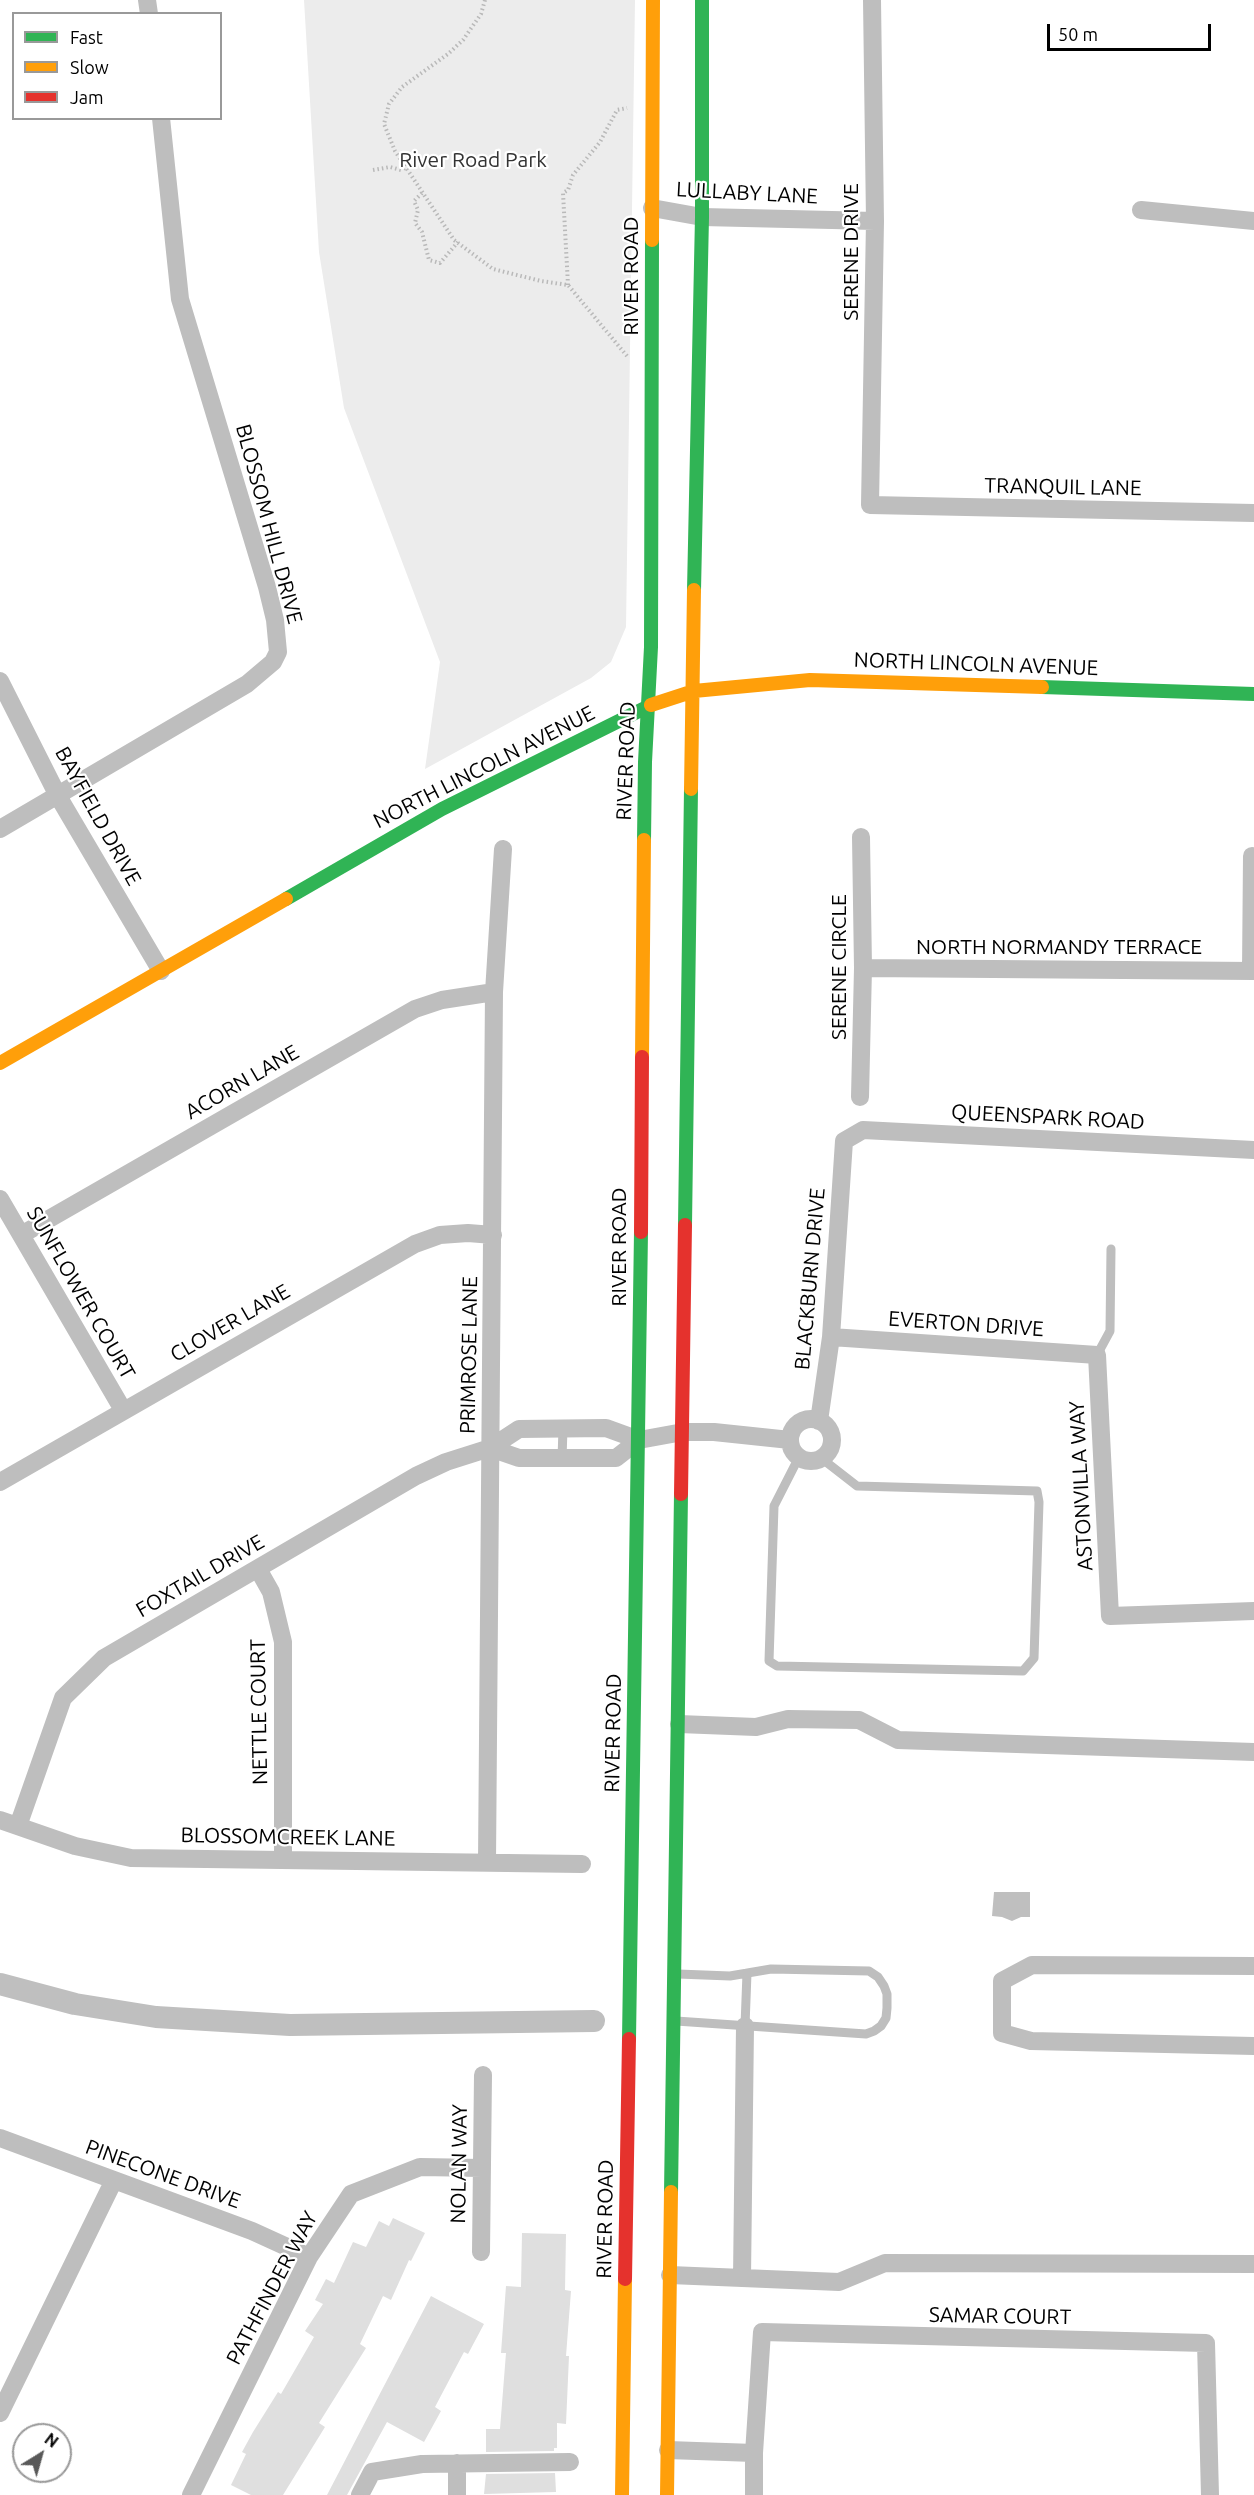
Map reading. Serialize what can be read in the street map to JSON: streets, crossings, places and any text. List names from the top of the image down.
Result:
{
  "streets": {
    "main road": ["RIVER ROAD", "NORTH LINCOLN AVENUE"],
    "street": [
      "LULLABY LANE",
      "SERENE DRIVE",
      "TRANQUIL LANE",
      "BLOSSOM HILL DRIVE",
      "BAYFIELD DRIVE",
      "NORTH NORMANDY TERRACE",
      "SERENE CIRCLE",
      "ACORN LANE",
      "QUEENSPARK ROAD",
      "BLACKBURN DRIVE",
      "SUNFLOWER COURT",
      "CLOVER LANE",
      "EVERTON DRIVE",
      "PRIMROSE LANE",
      "ASTONVILLA WAY",
      "FOXTAIL DRIVE",
      "NETTLE COURT",
      "BLOSSOMCREEK LANE",
      "NOLAN WAY",
      "PINECONE DRIVE",
      "PATHFINDER WAY",
      "SAMAR COURT"
    ]
  },
  "crossings": [
    ["LULLABY LANE", "SERENE DRIVE"],
    ["LULLABY LANE", "RIVER ROAD"],
    ["SERENE DRIVE", "TRANQUIL LANE"],
    ["RIVER ROAD", "NORTH LINCOLN AVENUE"],
    ["RIVER ROAD", "FOXTAIL DRIVE"],
    ["BLOSSOM HILL DRIVE", "BAYFIELD DRIVE"],
    ["NORTH LINCOLN AVENUE", "BAYFIELD DRIVE"],
    ["NORTH NORMANDY TERRACE", "SERENE CIRCLE"],
    ["ACORN LANE", "SUNFLOWER COURT"],
    ["ACORN LANE", "PRIMROSE LANE"],
    ["QUEENSPARK ROAD", "BLACKBURN DRIVE"],
    ["BLACKBURN DRIVE", "EVERTON DRIVE"],
    ["SUNFLOWER COURT", "CLOVER LANE"],
    ["CLOVER LANE", "PRIMROSE LANE"],
    ["EVERTON DRIVE", "ASTONVILLA WAY"],
    ["PRIMROSE LANE", "FOXTAIL DRIVE"],
    ["PRIMROSE LANE", "BLOSSOMCREEK LANE"],
    ["FOXTAIL DRIVE", "NETTLE COURT"],
    ["FOXTAIL DRIVE", "BLOSSOMCREEK LANE"],
    ["NETTLE COURT", "BLOSSOMCREEK LANE"],
    ["NOLAN WAY", "PATHFINDER WAY"],
    ["PINECONE DRIVE", "PATHFINDER WAY"]
  ],
  "parks": ["River Road Park"],
  "legend": ["Fast", "Slow", "Jam"],
  "scale_bar": "50 m",
  "north": "top right"
}
